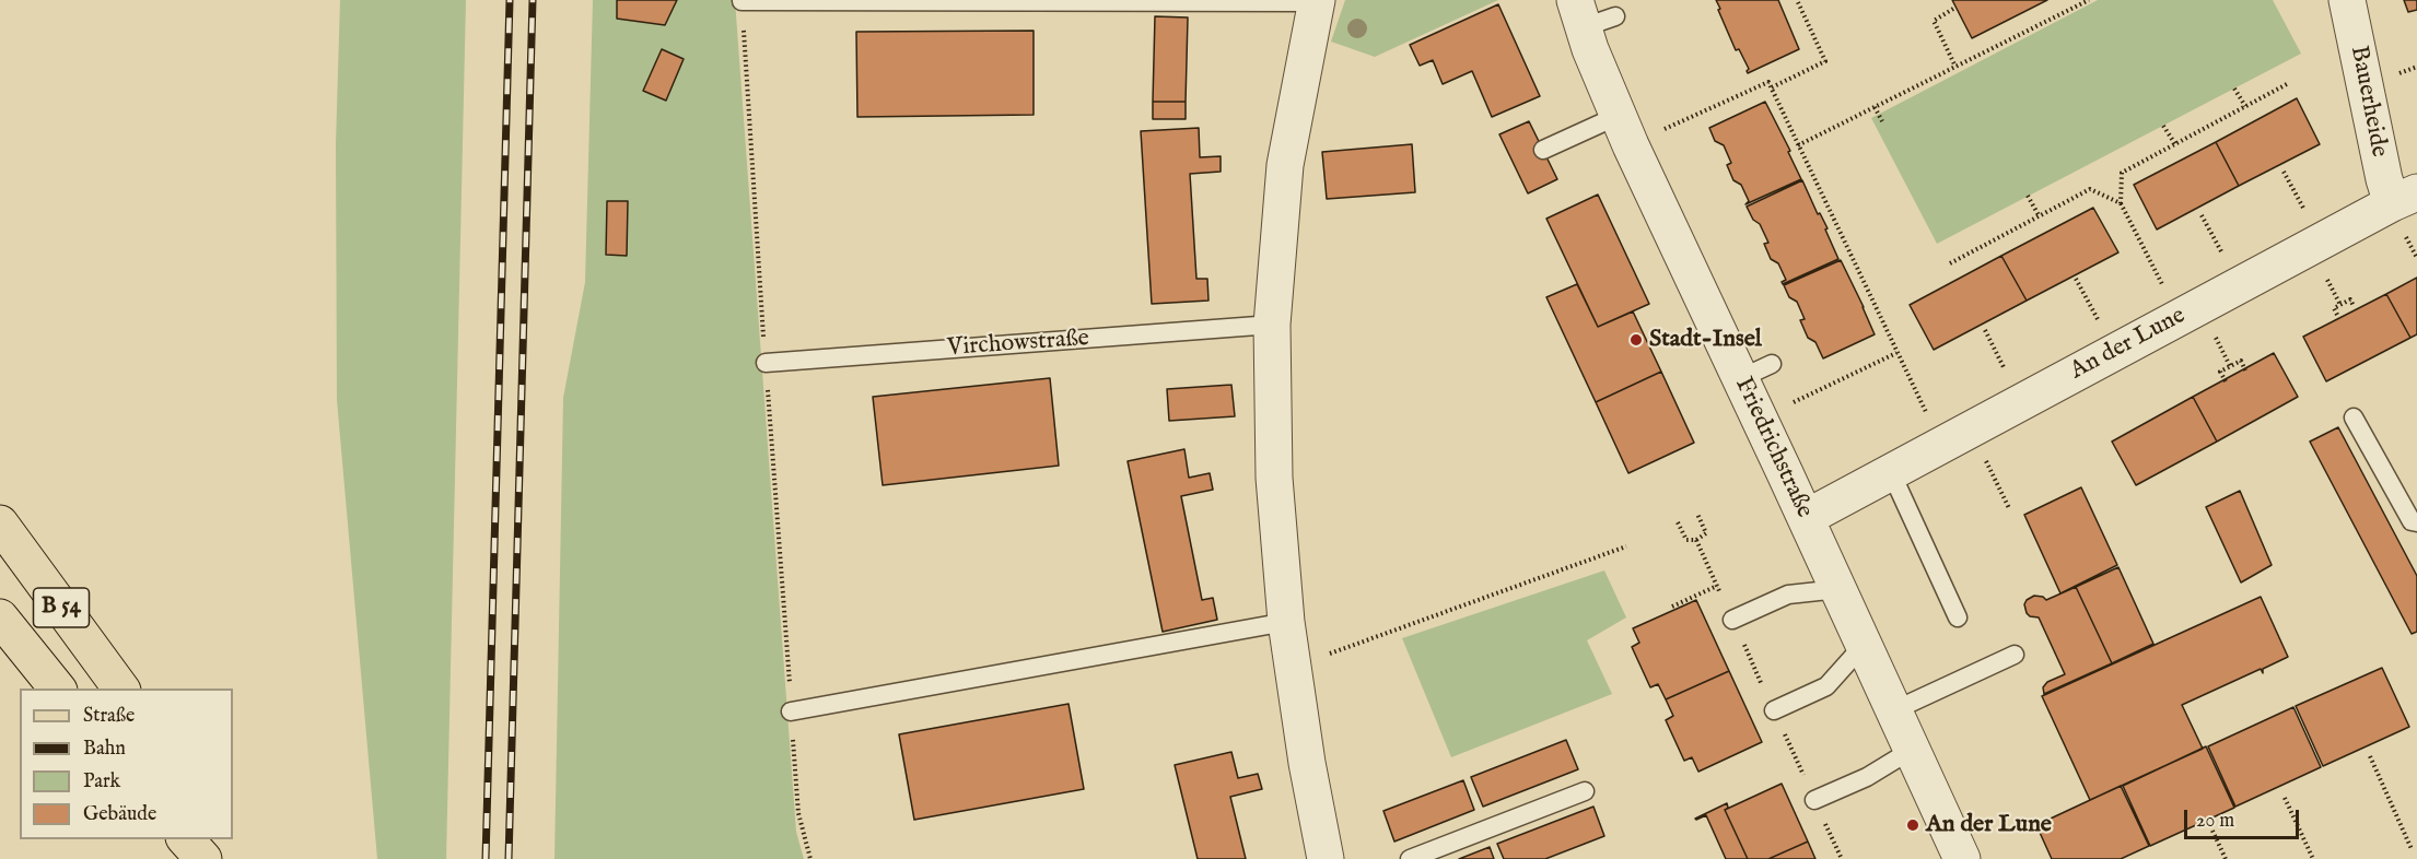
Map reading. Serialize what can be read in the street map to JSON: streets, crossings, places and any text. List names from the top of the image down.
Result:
{
  "streets": {
    "main road": ["B 54"],
    "street": ["Bauerheide", "An der Lune", "Friedrichstraße"],
    "lane": ["Virchowstraße"]
  },
  "crossings": [
    ["Bauerheide", "An der Lune"],
    ["An der Lune", "Friedrichstraße"]
  ],
  "places": ["Stadt-Insel", "An der Lune"],
  "legend": [
    "Straße",
    "Bahn",
    "Park",
    "Gebäude"
  ],
  "scale_bar": "20 m"
}
